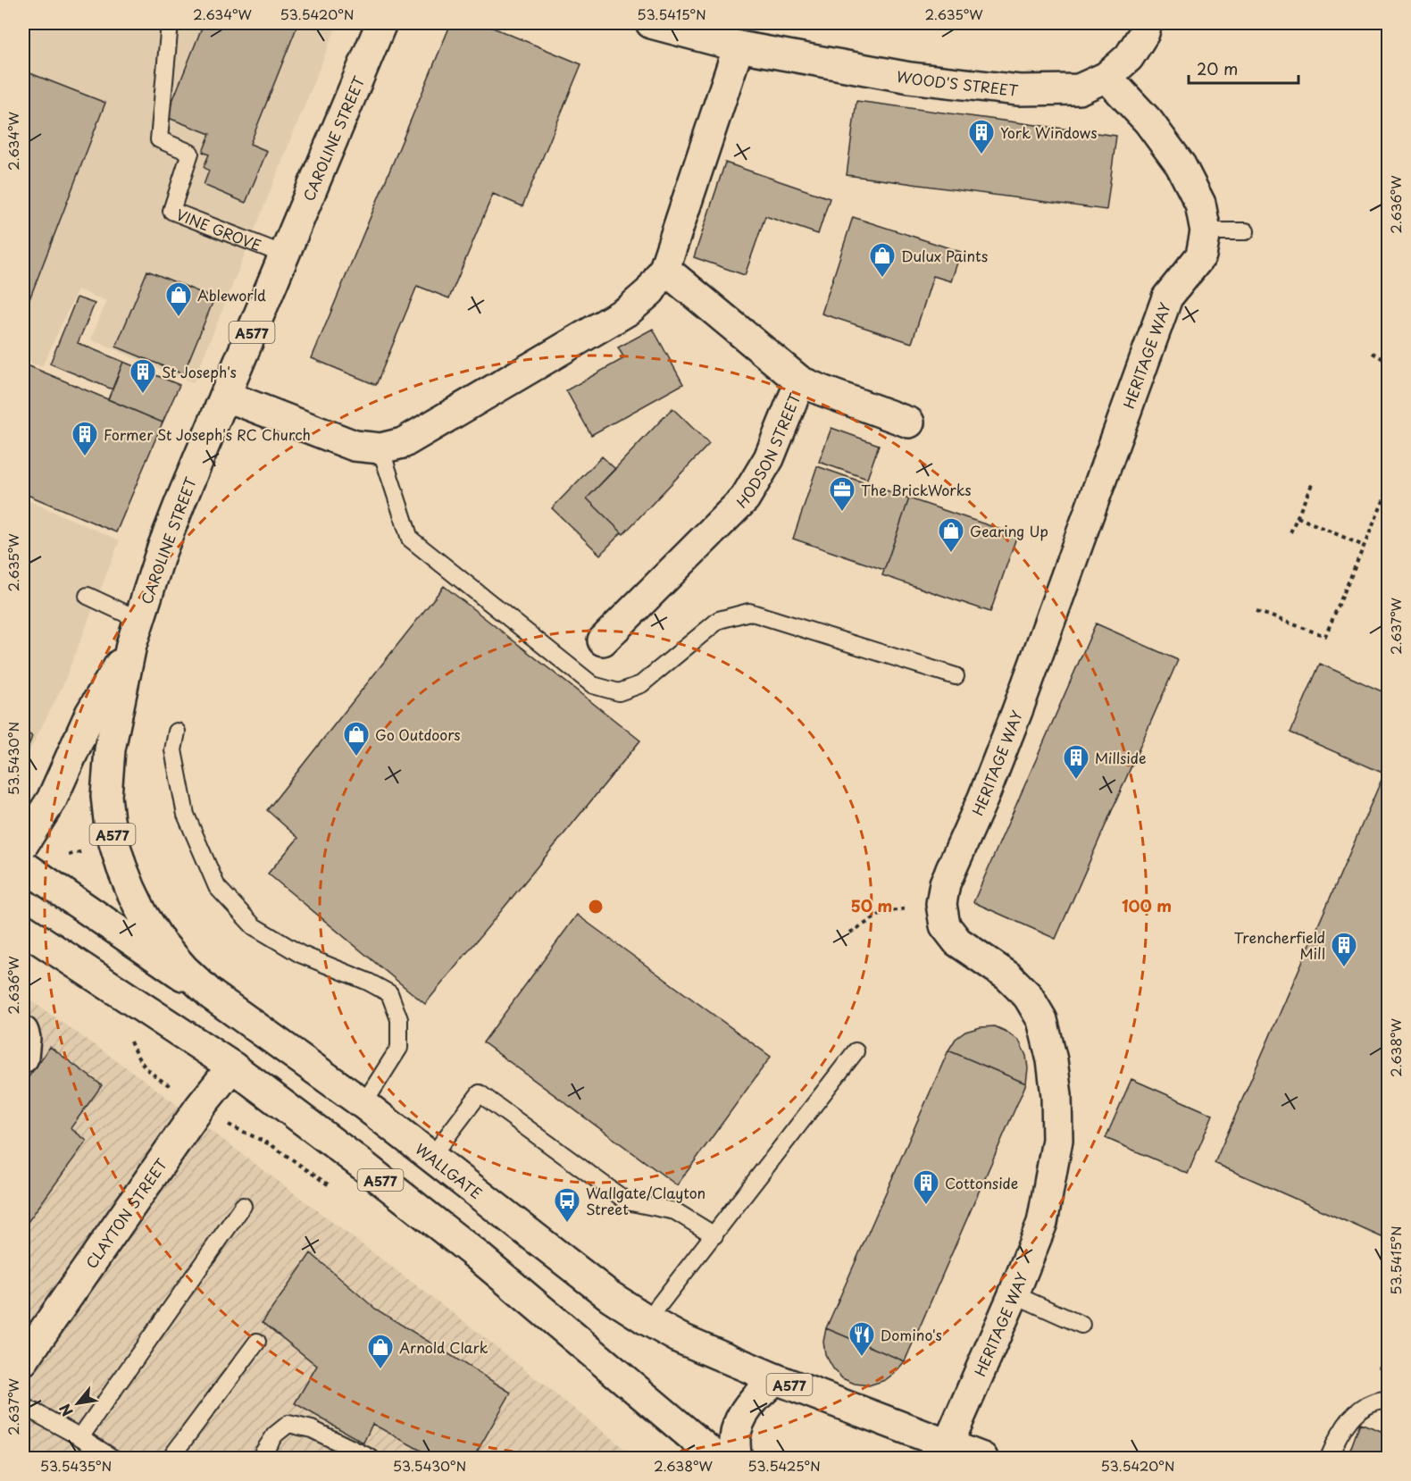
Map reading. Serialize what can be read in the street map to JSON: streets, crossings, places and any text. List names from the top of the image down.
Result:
{
  "streets": {
    "main road": [
      "WOOD'S STREET",
      "CAROLINE STREET",
      "A577",
      "HERITAGE WAY",
      "HODSON STREET",
      "WALLGATE",
      "CLAYTON STREET"
    ],
    "lane": ["VINE GROVE"]
  },
  "crossings": [
    ["WOOD'S STREET", "HERITAGE WAY"],
    ["CAROLINE STREET", "VINE GROVE"],
    ["CAROLINE STREET", "A577"],
    ["CAROLINE STREET", "WALLGATE"],
    ["A577", "HERITAGE WAY"],
    ["A577", "WALLGATE"],
    ["A577", "CLAYTON STREET"],
    ["HERITAGE WAY", "WALLGATE"]
  ],
  "places": {
    "building": [
      "York Windows",
      "St Joseph's",
      "Former St Joseph's RC Church",
      "Millside",
      "Trencherfield Mill",
      "Cottonside"
    ],
    "shop": [
      "Dulux Paints",
      "Ableworld",
      "Gearing Up",
      "Go Outdoors",
      "Arnold Clark"
    ],
    "office": ["The BrickWorks"],
    "bus stop": ["Wallgate/Clayton Street"],
    "restaurant": ["Domino's"]
  },
  "scale_bar": "20 m",
  "north": "bottom left",
  "coordinates": [
    "2.634°W",
    "53.5420°N",
    "53.5415°N",
    "2.635°W",
    "2.636°W",
    "2.637°W",
    "53.5430°N",
    "2.638°W",
    "53.5435°N",
    "53.5425°N"
  ],
  "rings": ["50 m", "100 m"]
}
